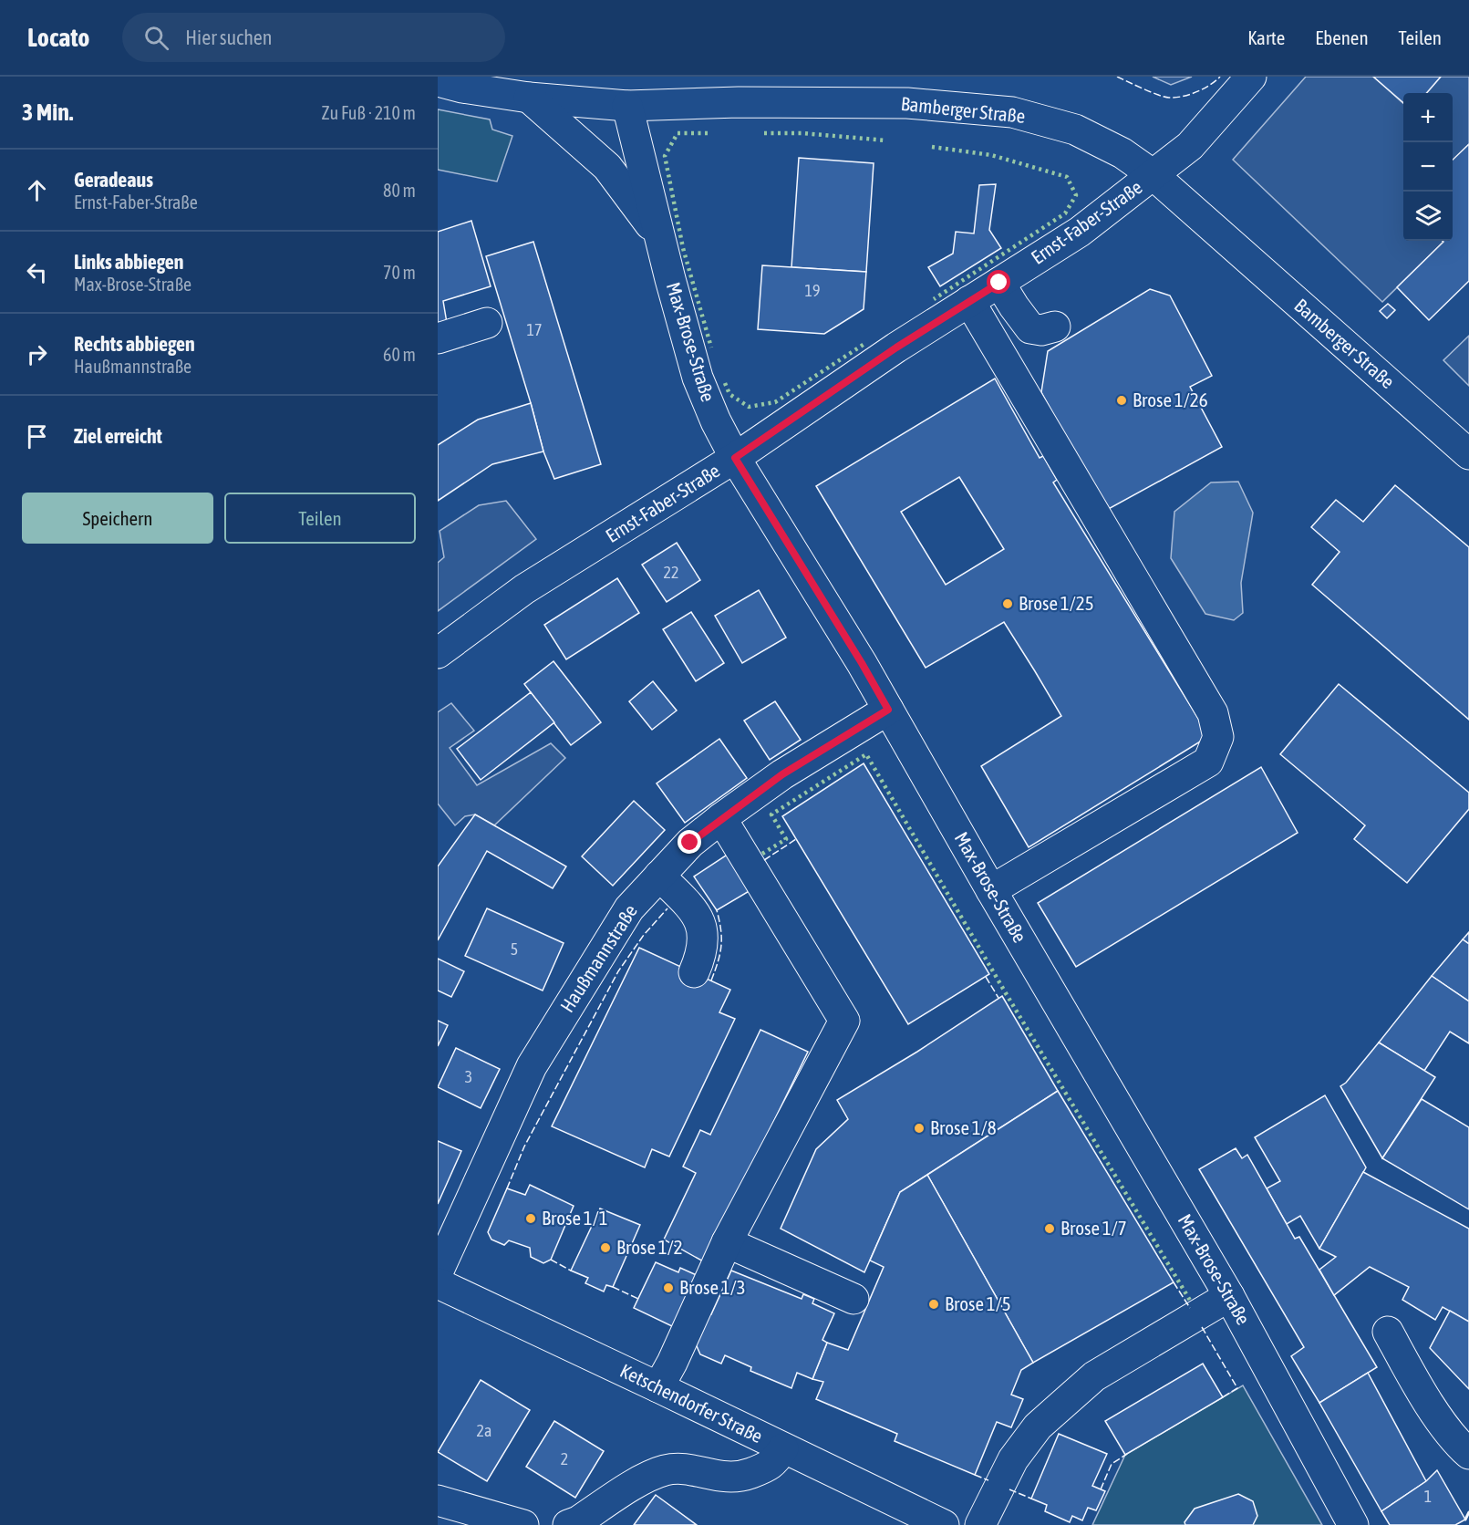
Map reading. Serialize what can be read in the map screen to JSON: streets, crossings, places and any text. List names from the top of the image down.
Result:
{
  "streets": {
    "street": [
      "Bamberger Straße",
      "Ernst-Faber-Straße",
      "Max-Brose-Straße",
      "Haußmannstraße",
      "Ketschendorfer Straße"
    ]
  },
  "crossings": [
    ["Bamberger Straße", "Ernst-Faber-Straße"],
    ["Bamberger Straße", "Max-Brose-Straße"],
    ["Ernst-Faber-Straße", "Max-Brose-Straße"],
    ["Max-Brose-Straße", "Haußmannstraße"]
  ],
  "places": [
    "Brose 1/26",
    "Brose 1/25",
    "Brose 1/8",
    "Brose 1/1",
    "Brose 1/7",
    "Brose 1/2",
    "Brose 1/3",
    "Brose 1/5"
  ],
  "house_numbers": [
    "19",
    "17",
    "22",
    "5",
    "3",
    "2a",
    "2",
    "1"
  ],
  "page": {
    "header": "Locato",
    "search": "Hier suchen",
    "nav": ["Karte", "Ebenen", "Teilen"],
    "heading": ["3 Min.", "Zu Fuß · 210 m"],
    "map_buttons": ["+", "−"],
    "list": [
      ["Geradeaus", "Ernst-Faber-Straße", "80 m"],
      ["Links abbiegen", "Max-Brose-Straße", "70 m"],
      ["Rechts abbiegen", "Haußmannstraße", "60 m"],
      "Ziel erreicht"
    ],
    "buttons": ["Speichern", "Teilen"]
  }
}
